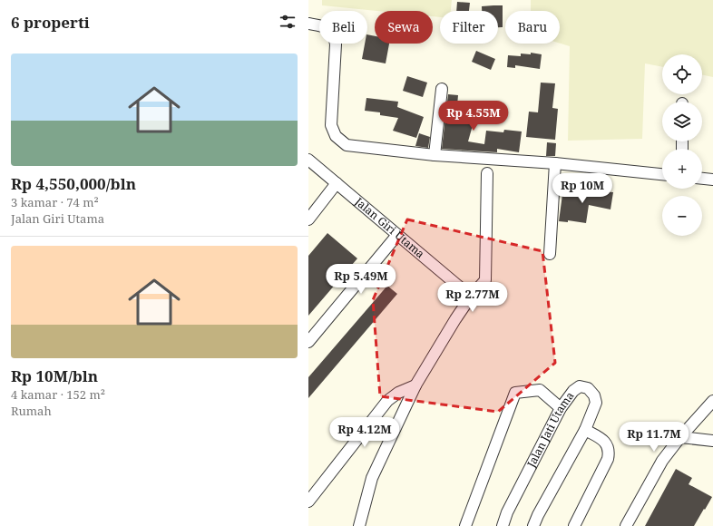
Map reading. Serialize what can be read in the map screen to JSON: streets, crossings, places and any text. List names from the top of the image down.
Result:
{
  "streets": {
    "street": ["Jalan Giri Utama", "Jalan Jati Utama"]
  },
  "page": {
    "heading": "6 properti",
    "chip": [
      "Beli",
      "Sewa",
      "Filter",
      "Baru"
    ],
    "list": [
      {
        "name": "Rp 4,550,000/bln",
        "note": "3 kamar · 74 m² · Jalan Giri Utama"
      },
      {
        "name": "Rp 10M/bln",
        "note": "4 kamar · 152 m² · Rumah"
      }
    ],
    "map_buttons": ["+", "−"],
    "price": [
      "Rp 4.55M",
      "Rp 10M",
      "Rp 5.49M",
      "Rp 2.77M",
      "Rp 4.12M",
      "Rp 11.7M"
    ]
  }
}
